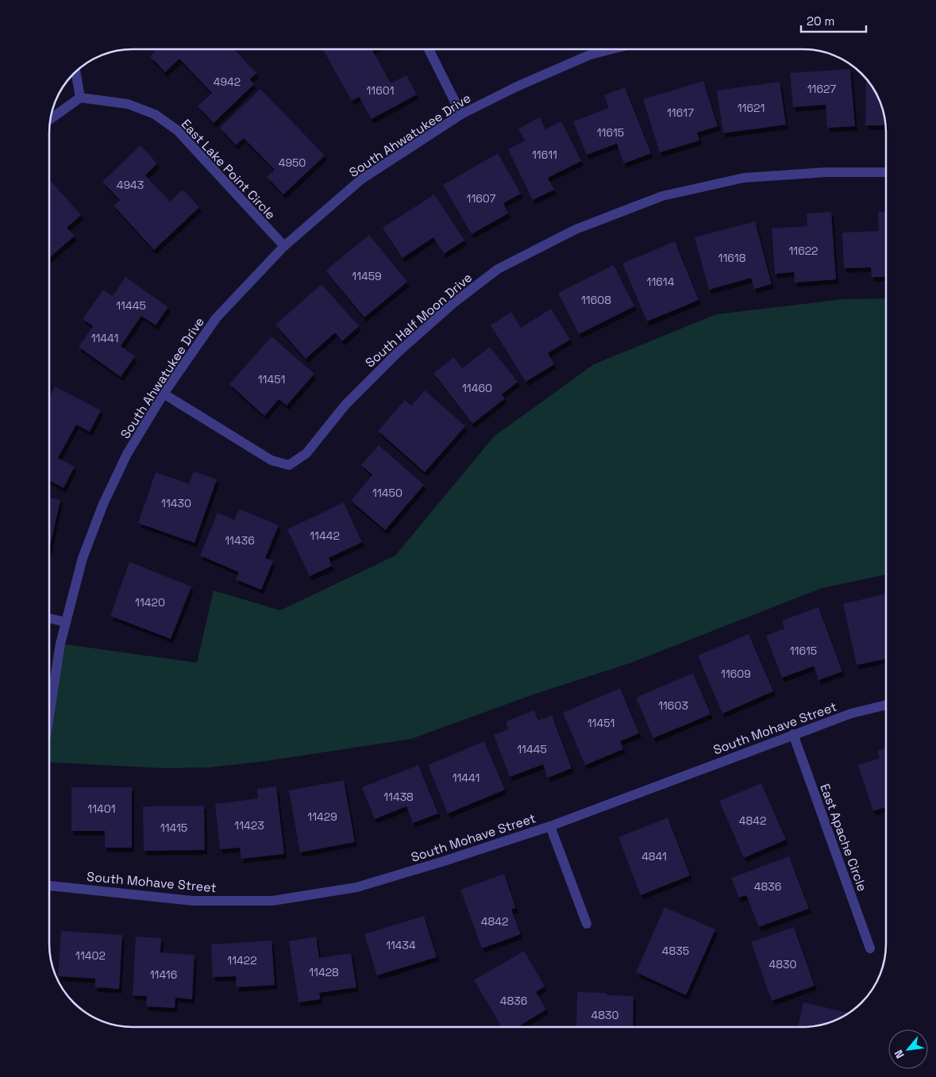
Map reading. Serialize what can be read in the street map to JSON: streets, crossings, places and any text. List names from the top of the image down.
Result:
{
  "streets": {
    "street": [
      "South Ahwatukee Drive",
      "East Lake Point Circle",
      "South Half Moon Drive",
      "South Mohave Street",
      "East Apache Circle"
    ]
  },
  "crossings": [
    ["South Ahwatukee Drive", "East Lake Point Circle"],
    ["South Ahwatukee Drive", "South Half Moon Drive"],
    ["South Mohave Street", "East Apache Circle"]
  ],
  "house_numbers": [
    "4942",
    "11627",
    "11601",
    "11621",
    "11617",
    "11615",
    "11611",
    "4950",
    "4943",
    "11607",
    "11622",
    "11618",
    "11459",
    "11614",
    "11608",
    "11445",
    "11441",
    "11451",
    "11460",
    "11450",
    "11430",
    "11442",
    "11436",
    "11420",
    "11615",
    "11609",
    "11603",
    "11451",
    "11445",
    "11441",
    "11438",
    "11401",
    "11429",
    "4842",
    "11423",
    "11415",
    "4841",
    "4836",
    "4842",
    "11434",
    "4835",
    "11402",
    "11422",
    "4830",
    "11428",
    "11416",
    "4836",
    "4830"
  ],
  "scale_bar": "20 m",
  "north": "bottom left"
}
